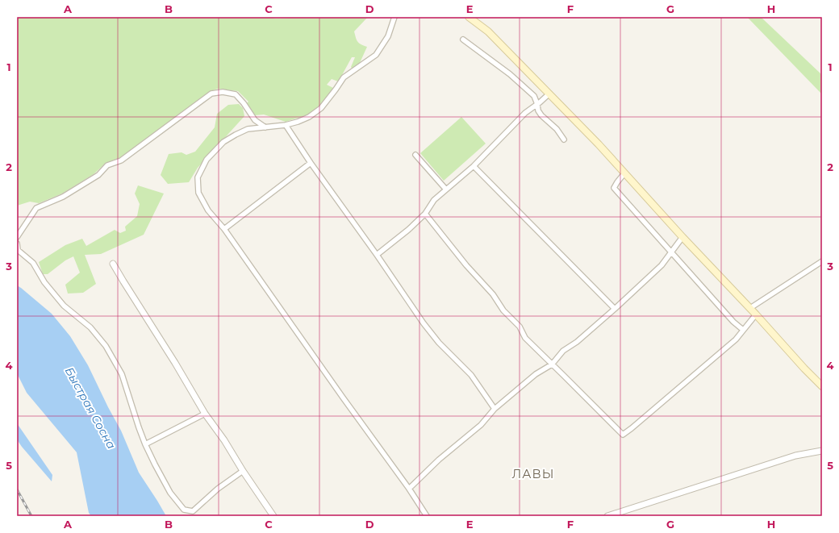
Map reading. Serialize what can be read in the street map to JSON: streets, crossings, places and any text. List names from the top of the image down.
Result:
{
  "districts": ["ЛАВЫ"],
  "water": ["Быстрая Сосна"],
  "grid": {
    "columns": [
      "A",
      "B",
      "C",
      "D",
      "E",
      "F",
      "G",
      "H"
    ],
    "rows": [
      "1",
      "2",
      "3",
      "4",
      "5"
    ]
  }
}
